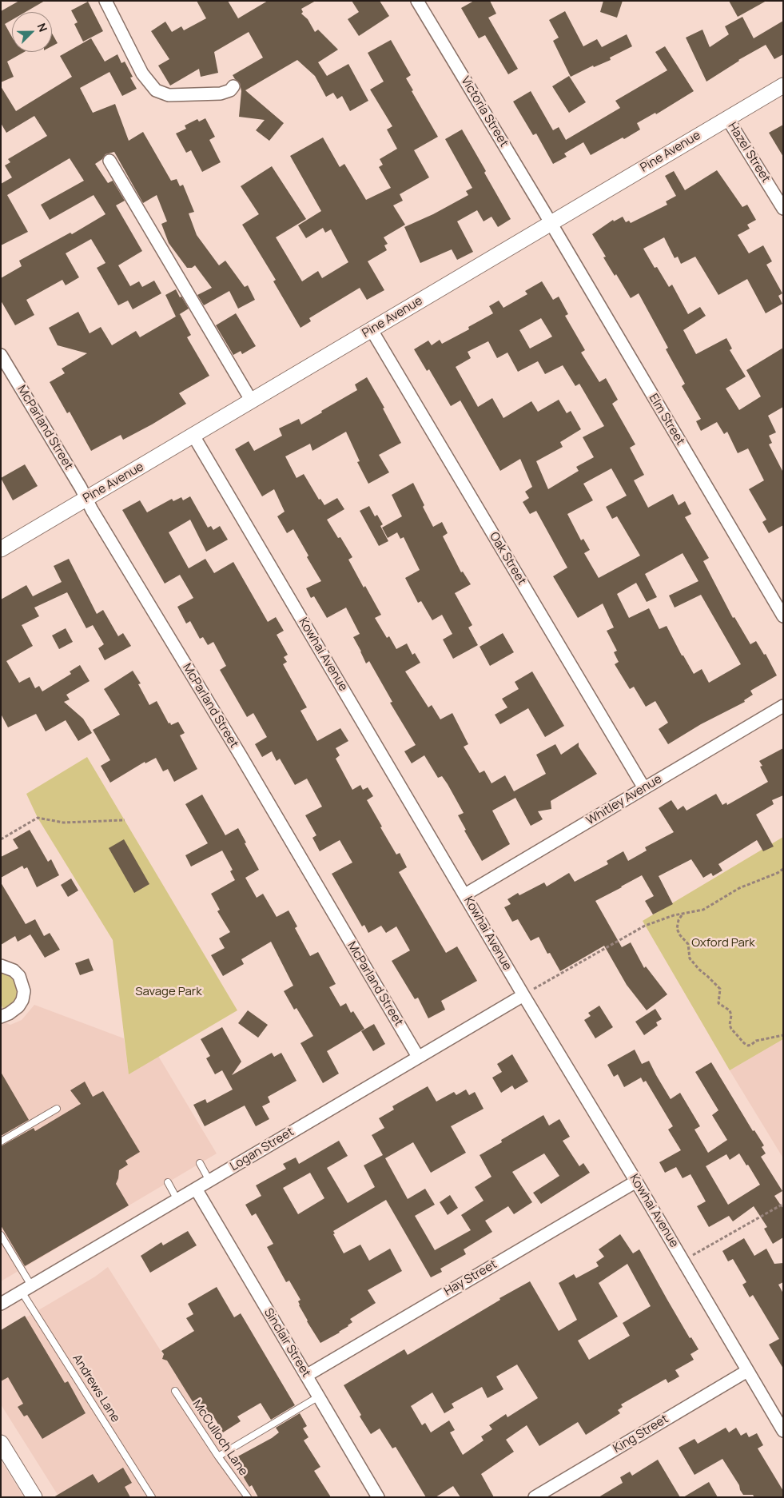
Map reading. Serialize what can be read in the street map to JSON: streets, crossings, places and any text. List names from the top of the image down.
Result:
{
  "streets": {
    "street": [
      "Victoria Street",
      "Pine Avenue",
      "Hazel Street",
      "Elm Street",
      "McParland Street",
      "Oak Street",
      "Kowhai Avenue",
      "Whitley Avenue",
      "Logan Street",
      "Hay Street",
      "Sinclair Street",
      "King Street"
    ],
    "lane": ["Andrews Lane", "McCulloch Lane"]
  },
  "crossings": [
    ["Victoria Street", "Pine Avenue"],
    ["Victoria Street", "Elm Street"],
    ["Pine Avenue", "Hazel Street"],
    ["Pine Avenue", "Elm Street"],
    ["Pine Avenue", "McParland Street"],
    ["Pine Avenue", "Oak Street"],
    ["Pine Avenue", "Kowhai Avenue"],
    ["McParland Street", "Logan Street"],
    ["Oak Street", "Whitley Avenue"],
    ["Kowhai Avenue", "Whitley Avenue"],
    ["Kowhai Avenue", "Logan Street"],
    ["Kowhai Avenue", "Hay Street"],
    ["Kowhai Avenue", "King Street"],
    ["Logan Street", "Sinclair Street"],
    ["Logan Street", "Andrews Lane"],
    ["Hay Street", "Sinclair Street"]
  ],
  "parks": ["Oxford Park", "Savage Park"],
  "north": "top right"
}
